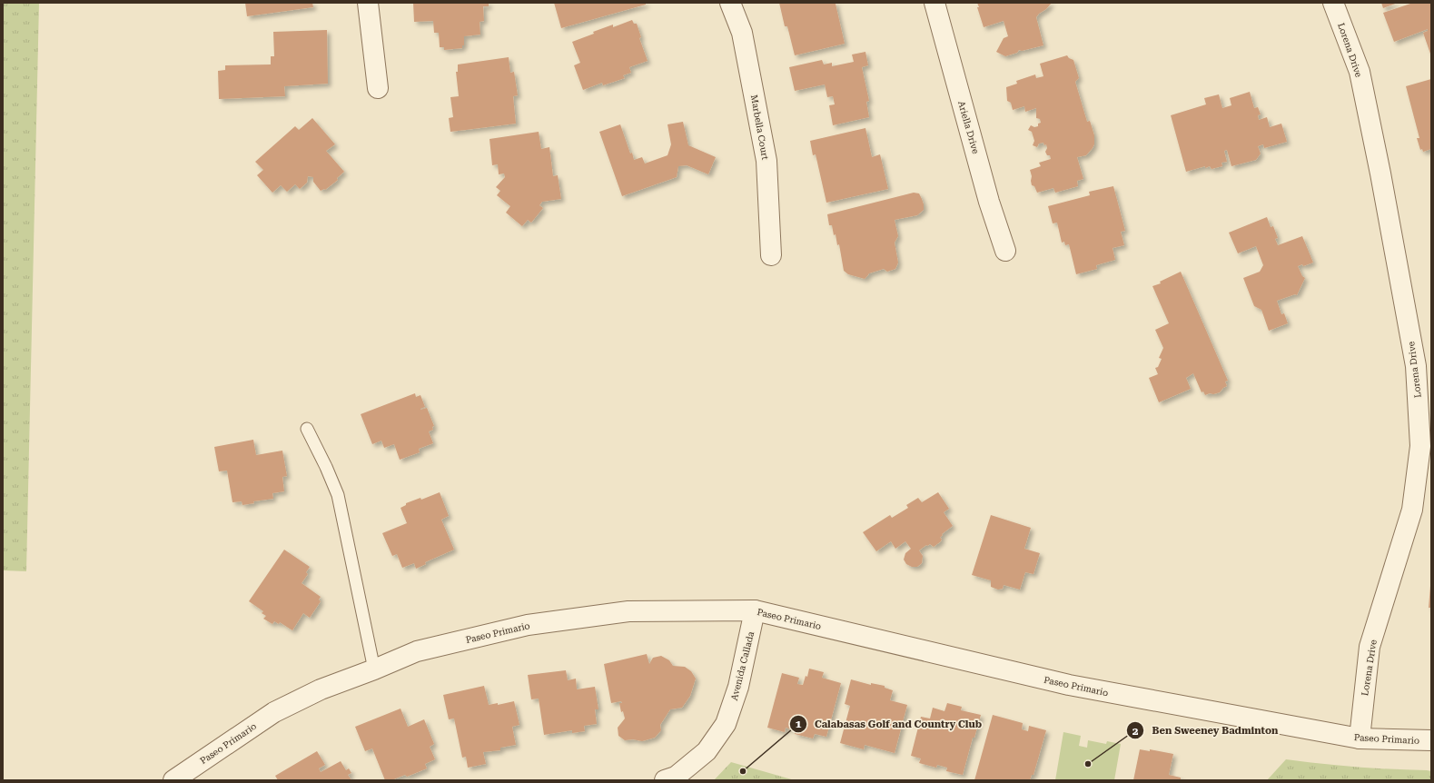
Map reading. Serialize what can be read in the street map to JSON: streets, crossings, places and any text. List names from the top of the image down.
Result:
{
  "streets": {
    "street": [
      "Lorena Drive",
      "Marbella Court",
      "Ariella Drive",
      "Paseo Primario",
      "Avenida Callada"
    ]
  },
  "crossings": [
    ["Lorena Drive", "Paseo Primario"],
    ["Paseo Primario", "Avenida Callada"]
  ],
  "places": ["Ben Sweeney Badminton", "Calabasas Golf and Country Club"]
}
